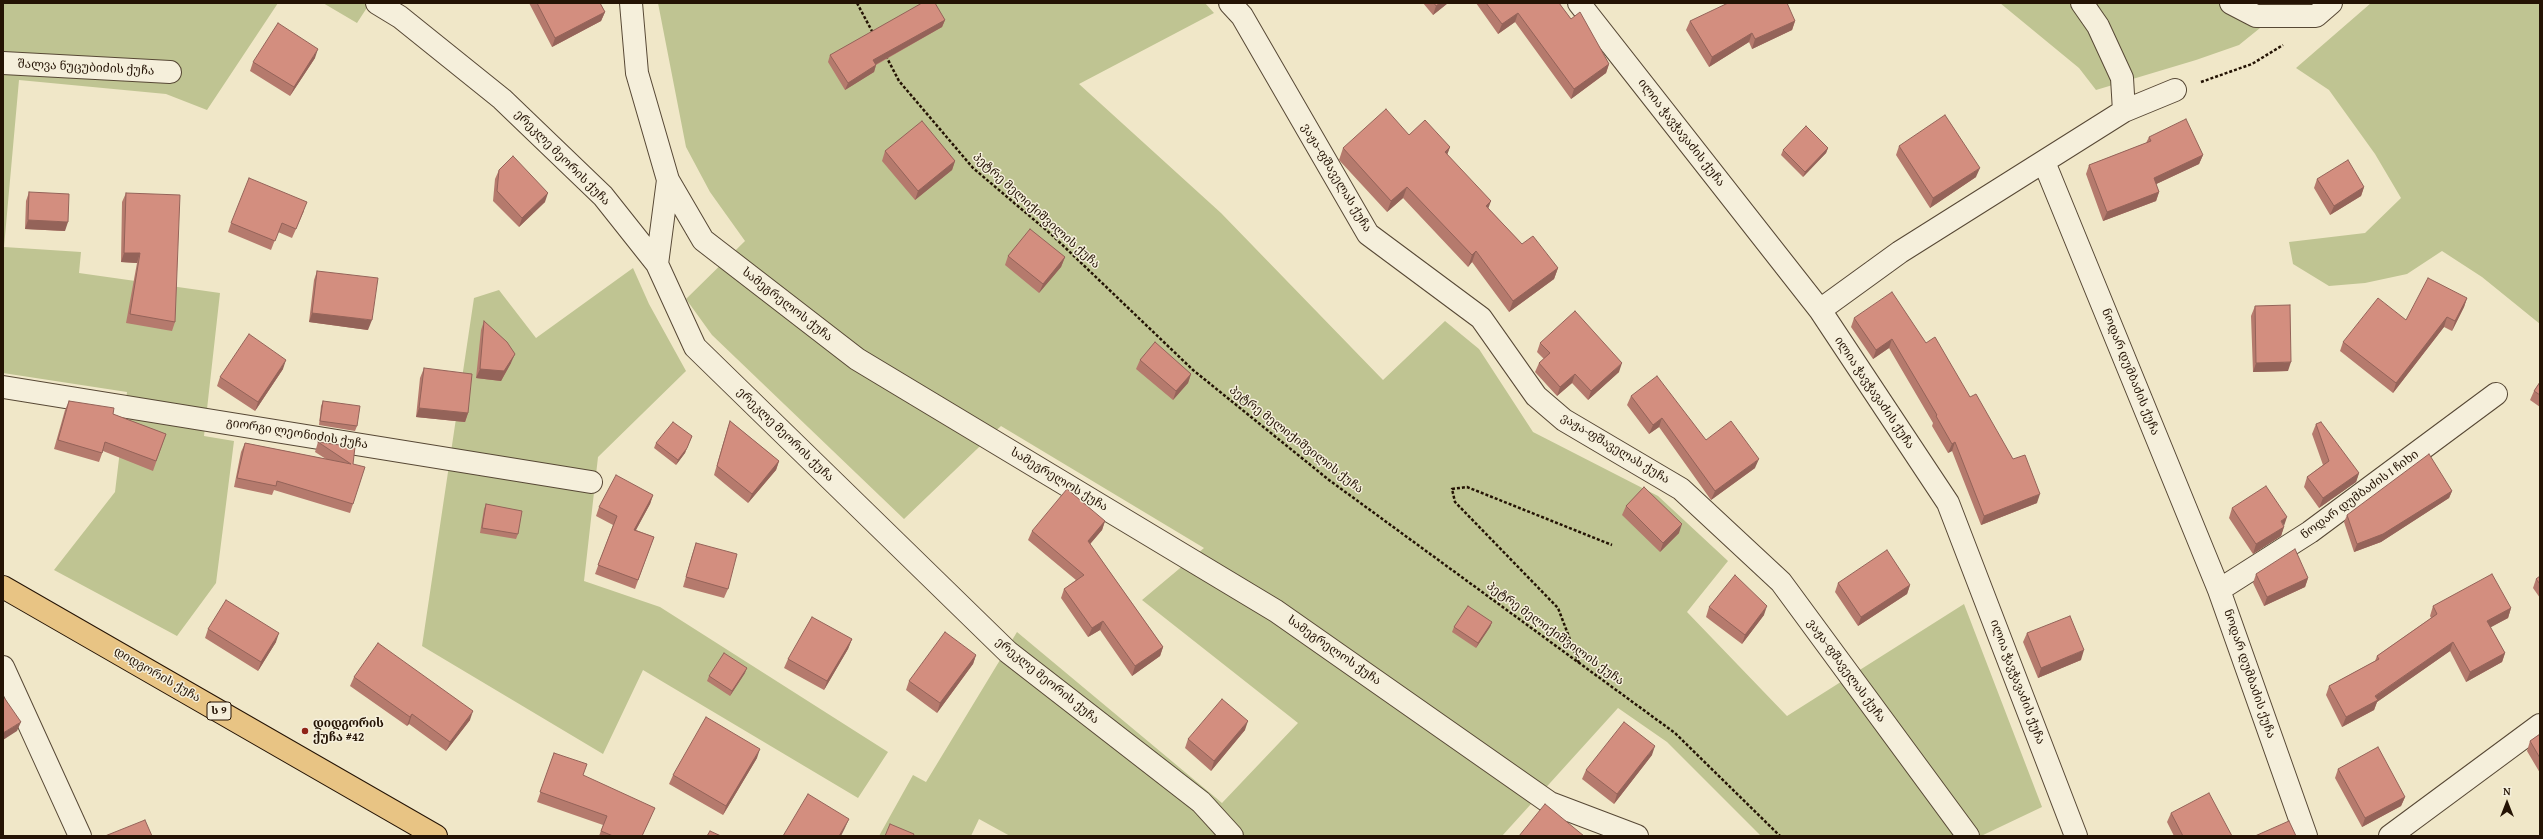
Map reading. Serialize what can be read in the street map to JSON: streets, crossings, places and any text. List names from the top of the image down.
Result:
{
  "streets": {
    "highway": ["დიდგორის ქუჩა", "ს 9"],
    "street": [
      "შალვა ნუცუბიძის ქუჩა",
      "ილია ჭავჭავაძის ქუჩა",
      "ერეკლე მეორის ქუჩა",
      "ვაჟა-ფშაველას ქუჩა",
      "სამეგრელოს ქუჩა",
      "ნოდარ დუმბაძის ქუჩა",
      "გიორგი ლეონიძის ქუჩა",
      "ნოდარ დუმბაძის I ჩიხი"
    ],
    "path": ["პეტრე მელიქიშვილის ქუჩა"]
  },
  "crossings": [
    ["ნოდარ დუმბაძის ქუჩა", "ნოდარ დუმბაძის I ჩიხი"]
  ],
  "places": ["დიდგორის ქუჩა #42"],
  "north": "top"
}
